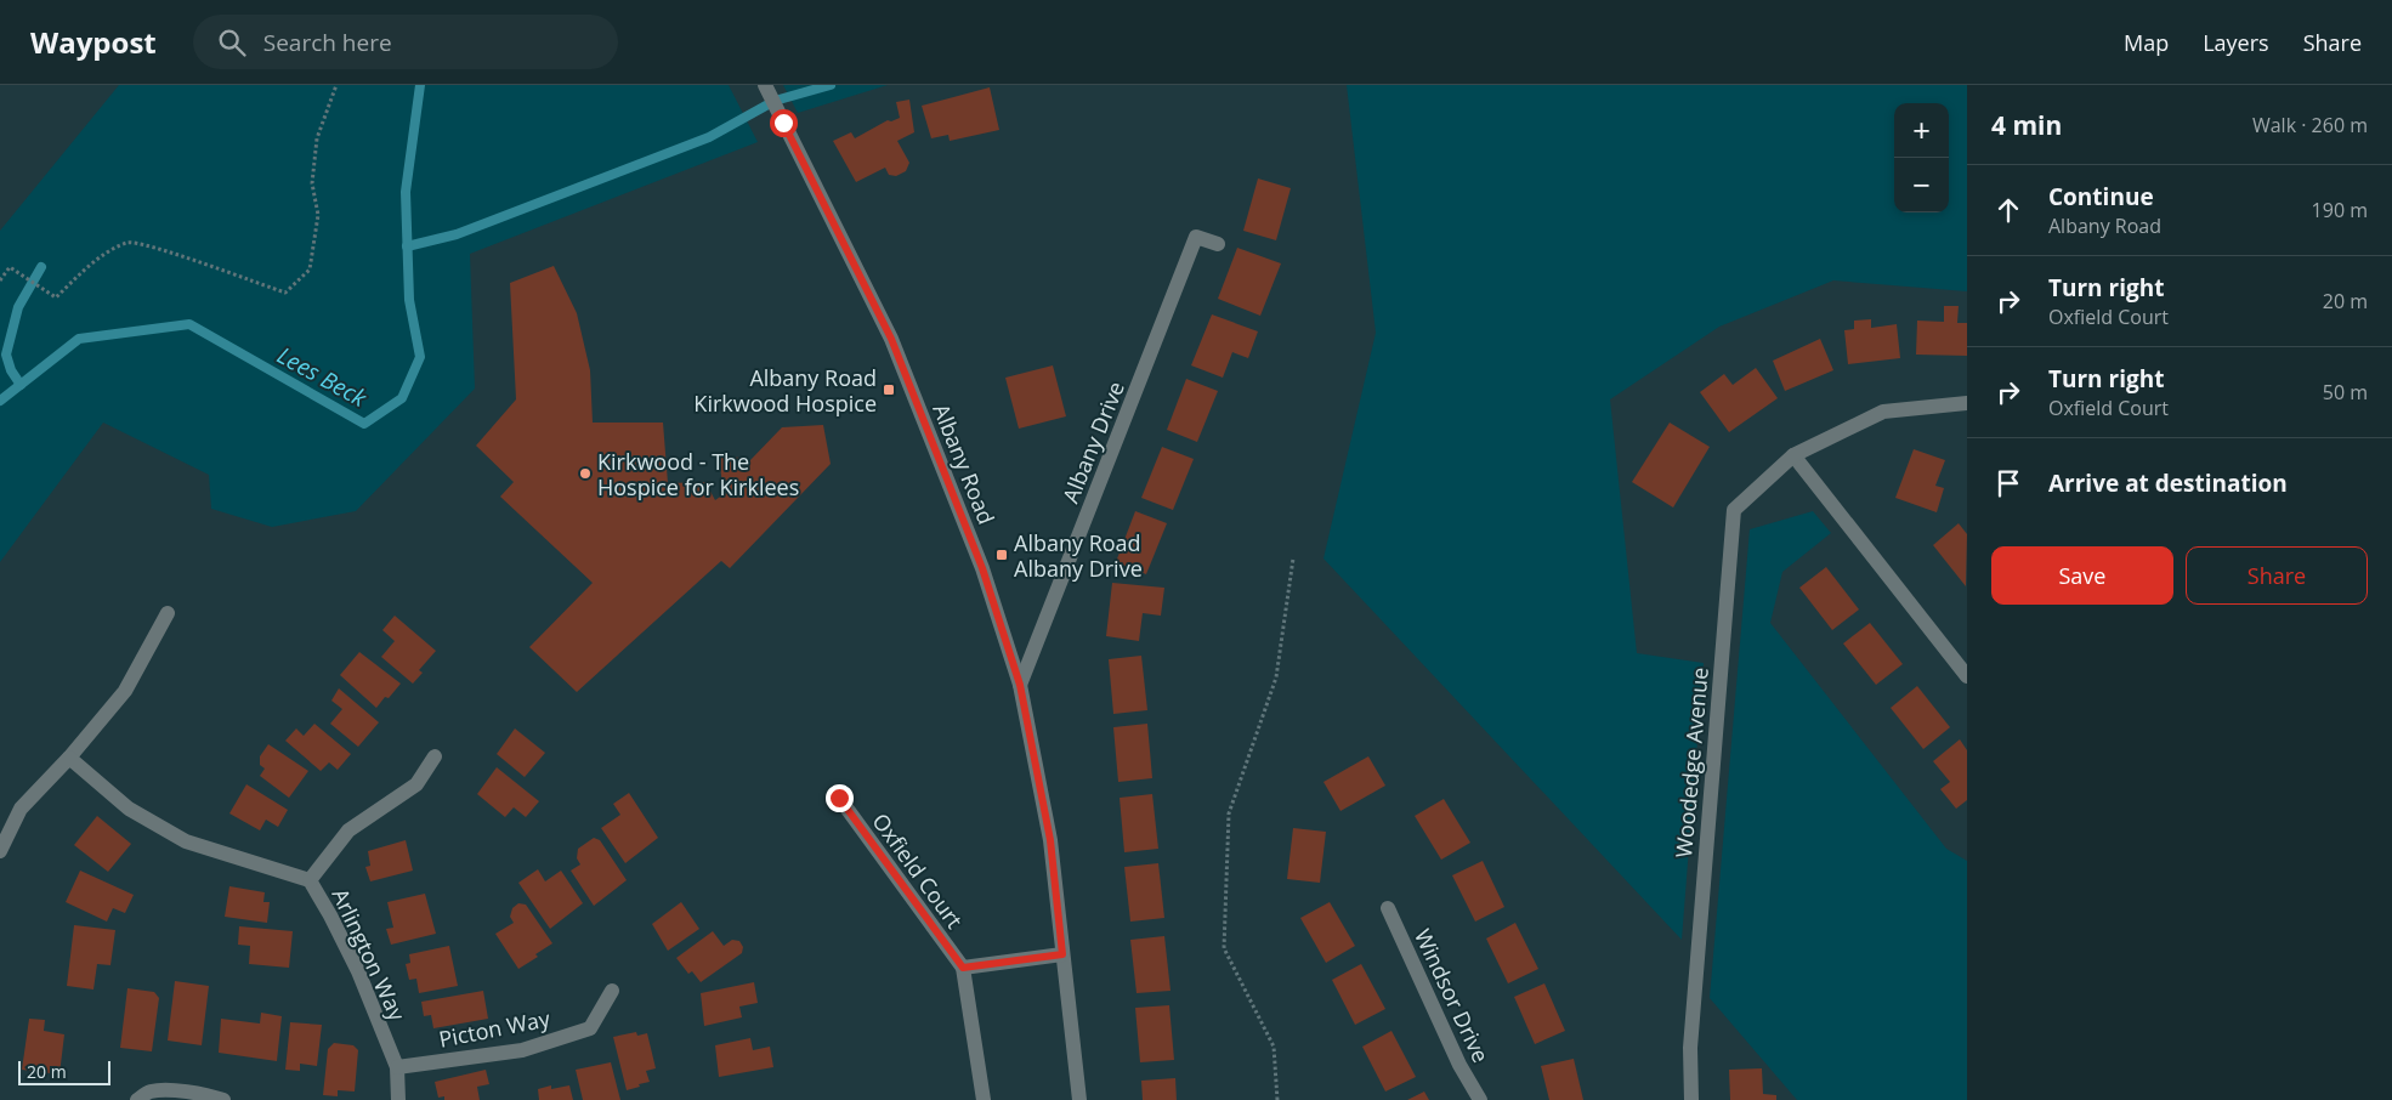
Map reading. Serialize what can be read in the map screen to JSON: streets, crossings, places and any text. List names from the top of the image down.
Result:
{
  "streets": {
    "street": [
      "Albany Drive",
      "Albany Road",
      "Woodedge Avenue",
      "Oxfield Court",
      "Arlington Way",
      "Windsor Drive",
      "Picton Way"
    ]
  },
  "crossings": [
    ["Albany Drive", "Albany Road"],
    ["Arlington Way", "Picton Way"]
  ],
  "water": ["Lees Beck"],
  "places": {
    "transit": ["Albany Road Kirkwood Hospice", "Albany Road Albany Drive"],
    "other": ["Kirkwood - The Hospice for Kirklees"]
  },
  "scale_bar": "20 m",
  "page": {
    "header": "Waypost",
    "search": "Search here",
    "nav": ["Map", "Layers", "Share"],
    "heading": ["4 min", "Walk · 260 m"],
    "map_buttons": ["+", "−"],
    "list": [
      ["Continue", "Albany Road", "190 m"],
      ["Turn right", "Oxfield Court", "20 m"],
      ["Turn right", "Oxfield Court", "50 m"],
      "Arrive at destination"
    ],
    "buttons": ["Save", "Share"],
    "scale": "20 m"
  }
}
